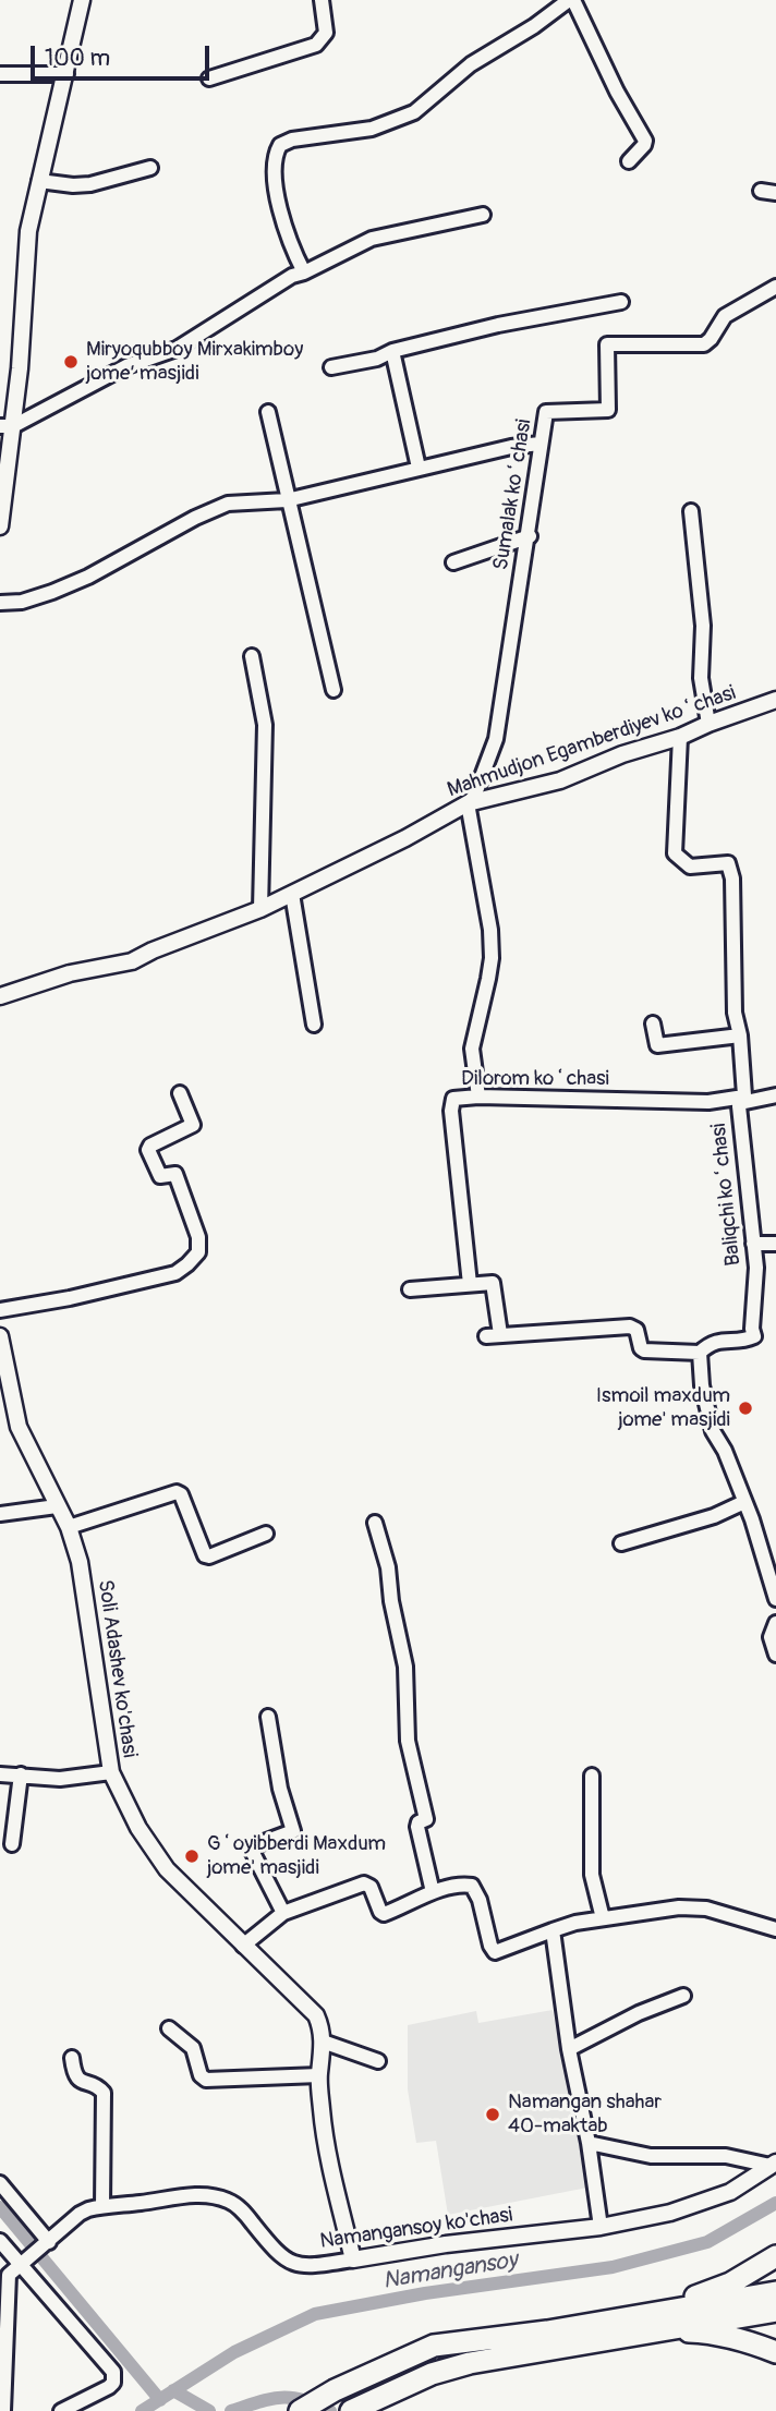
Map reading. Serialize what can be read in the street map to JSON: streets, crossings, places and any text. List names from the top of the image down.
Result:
{
  "streets": {
    "street": [
      "Sumalak koʻchasi",
      "Mahmudjon Egamberdiyev koʻchasi",
      "Dilorom koʻchasi",
      "Baliqchi koʻchasi",
      "Soli Adashev ko'chasi",
      "Namangansoy ko'chasi"
    ]
  },
  "crossings": [
    ["Sumalak koʻchasi", "Mahmudjon Egamberdiyev koʻchasi"],
    ["Mahmudjon Egamberdiyev koʻchasi", "Baliqchi koʻchasi"],
    ["Dilorom koʻchasi", "Baliqchi koʻchasi"],
    ["Soli Adashev ko'chasi", "Namangansoy ko'chasi"]
  ],
  "water": ["Namangansoy"],
  "places": [
    "Miryoqubboy Mirxakimboy jome’ masjidi",
    "Ismoil maxdum jome' masjidi",
    "Gʻoyibberdi Maxdum jome' masjidi",
    "Namangan shahar 40-maktab"
  ],
  "scale_bar": "100 m"
}
